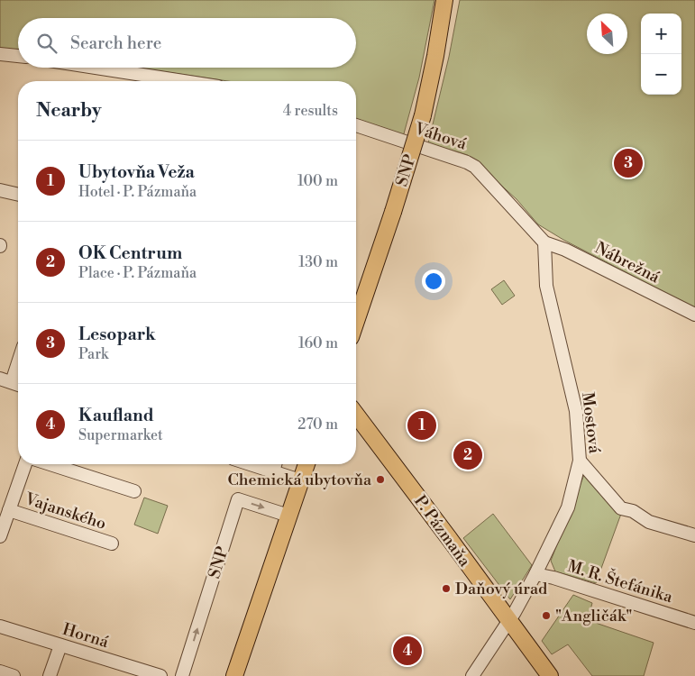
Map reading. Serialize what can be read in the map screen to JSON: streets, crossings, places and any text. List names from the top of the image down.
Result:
{
  "streets": {
    "main road": ["SNP", "P. Pázmaňa"],
    "street": [
      "Váhová",
      "Nábrežná",
      "Mostová",
      "Vajanského",
      "M. R. Štefánika",
      "Horná"
    ]
  },
  "crossings": [
    ["Váhová", "Nábrežná"],
    ["Váhová", "Mostová"],
    ["Nábrežná", "Mostová"],
    ["Mostová", "P. Pázmaňa"],
    ["Mostová", "M. R. Štefánika"]
  ],
  "places": ["Chemická ubytovňa", "Daňový úrad", "\"Angličák\""],
  "north": "top left",
  "page": {
    "map_buttons": ["+", "−"],
    "search": "Search here",
    "heading": ["Nearby", "4 results"],
    "list": [
      {
        "mark": "1",
        "name": "Ubytovňa Veža",
        "note": "Hotel · P. Pázmaňa",
        "value": "100 m"
      },
      {
        "mark": "2",
        "name": "OK Centrum",
        "note": "Place · P. Pázmaňa",
        "value": "130 m"
      },
      {
        "mark": "3",
        "name": "Lesopark",
        "note": "Park",
        "value": "160 m"
      },
      {
        "mark": "4",
        "name": "Kaufland",
        "note": "Supermarket",
        "value": "270 m"
      }
    ],
    "pins": [
      "3",
      "1",
      "2",
      "4"
    ]
  }
}
